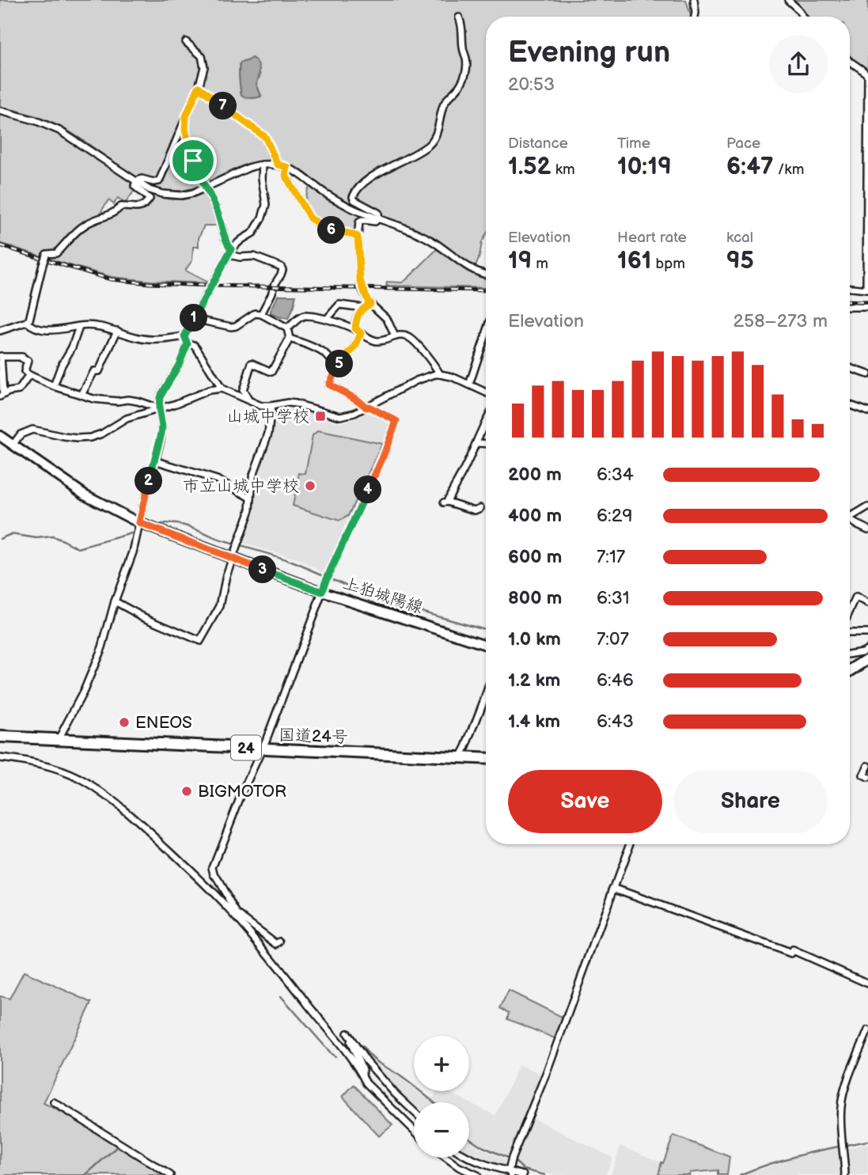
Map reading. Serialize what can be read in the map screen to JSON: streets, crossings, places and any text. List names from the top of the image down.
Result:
{
  "streets": {
    "highway": ["国道24号", "24"],
    "main road": ["上狛城陽線"]
  },
  "places": {
    "transit": ["山城中学校"],
    "other": ["市立山城中学校", "ENEOS", "BIGMOTOR"]
  },
  "page": {
    "heading": ["Evening run", "20:53"],
    "pins": [
      "7",
      "6",
      "1",
      "5",
      "2",
      "4",
      "3"
    ],
    "stats": [
      ["Distance", "1.52 km"],
      ["Time", "10:19"],
      ["Pace", "6:47 /km"],
      ["Elevation", "19 m"],
      ["Heart rate", "161 bpm"],
      ["kcal", "95"]
    ],
    "chart": ["Elevation", "258–273 m"],
    "list": [
      {
        "name": "200 m",
        "note": "6:34"
      },
      {
        "name": "400 m",
        "note": "6:29"
      },
      {
        "name": "600 m",
        "note": "7:17"
      },
      {
        "name": "800 m",
        "note": "6:31"
      },
      {
        "name": "1.0 km",
        "note": "7:07"
      },
      {
        "name": "1.2 km",
        "note": "6:46"
      },
      {
        "name": "1.4 km",
        "note": "6:43"
      }
    ],
    "buttons": ["Save", "Share"],
    "map_buttons": ["+", "−"]
  }
}
